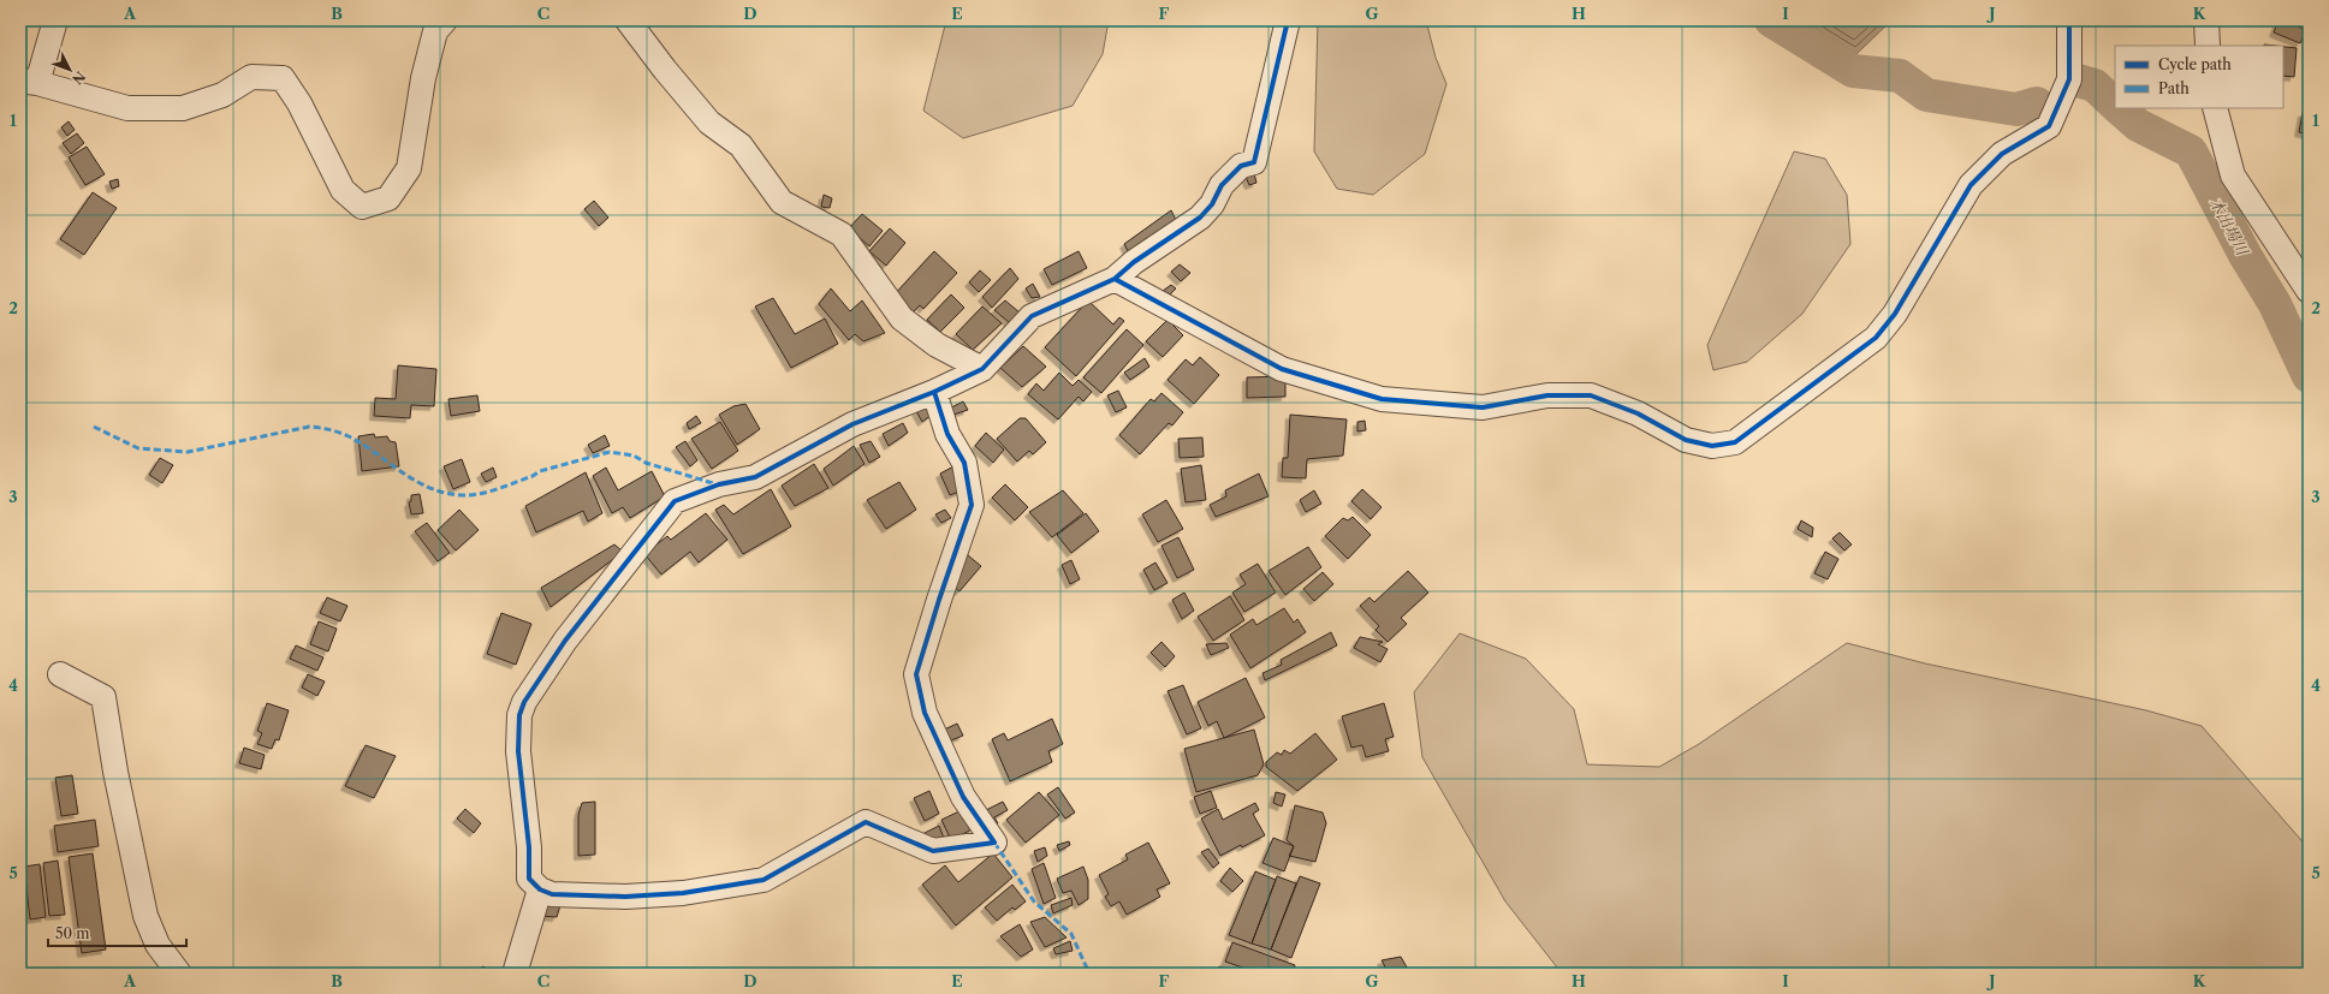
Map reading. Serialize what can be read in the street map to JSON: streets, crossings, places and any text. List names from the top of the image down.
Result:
{
  "water": ["木出場川"],
  "legend": ["Cycle path", "Path"],
  "scale_bar": "50 m",
  "north": "bottom right",
  "grid": {
    "columns": [
      "A",
      "B",
      "C",
      "D",
      "E",
      "F",
      "G",
      "H",
      "I",
      "J",
      "K"
    ],
    "rows": [
      "1",
      "2",
      "3",
      "4",
      "5"
    ]
  }
}
